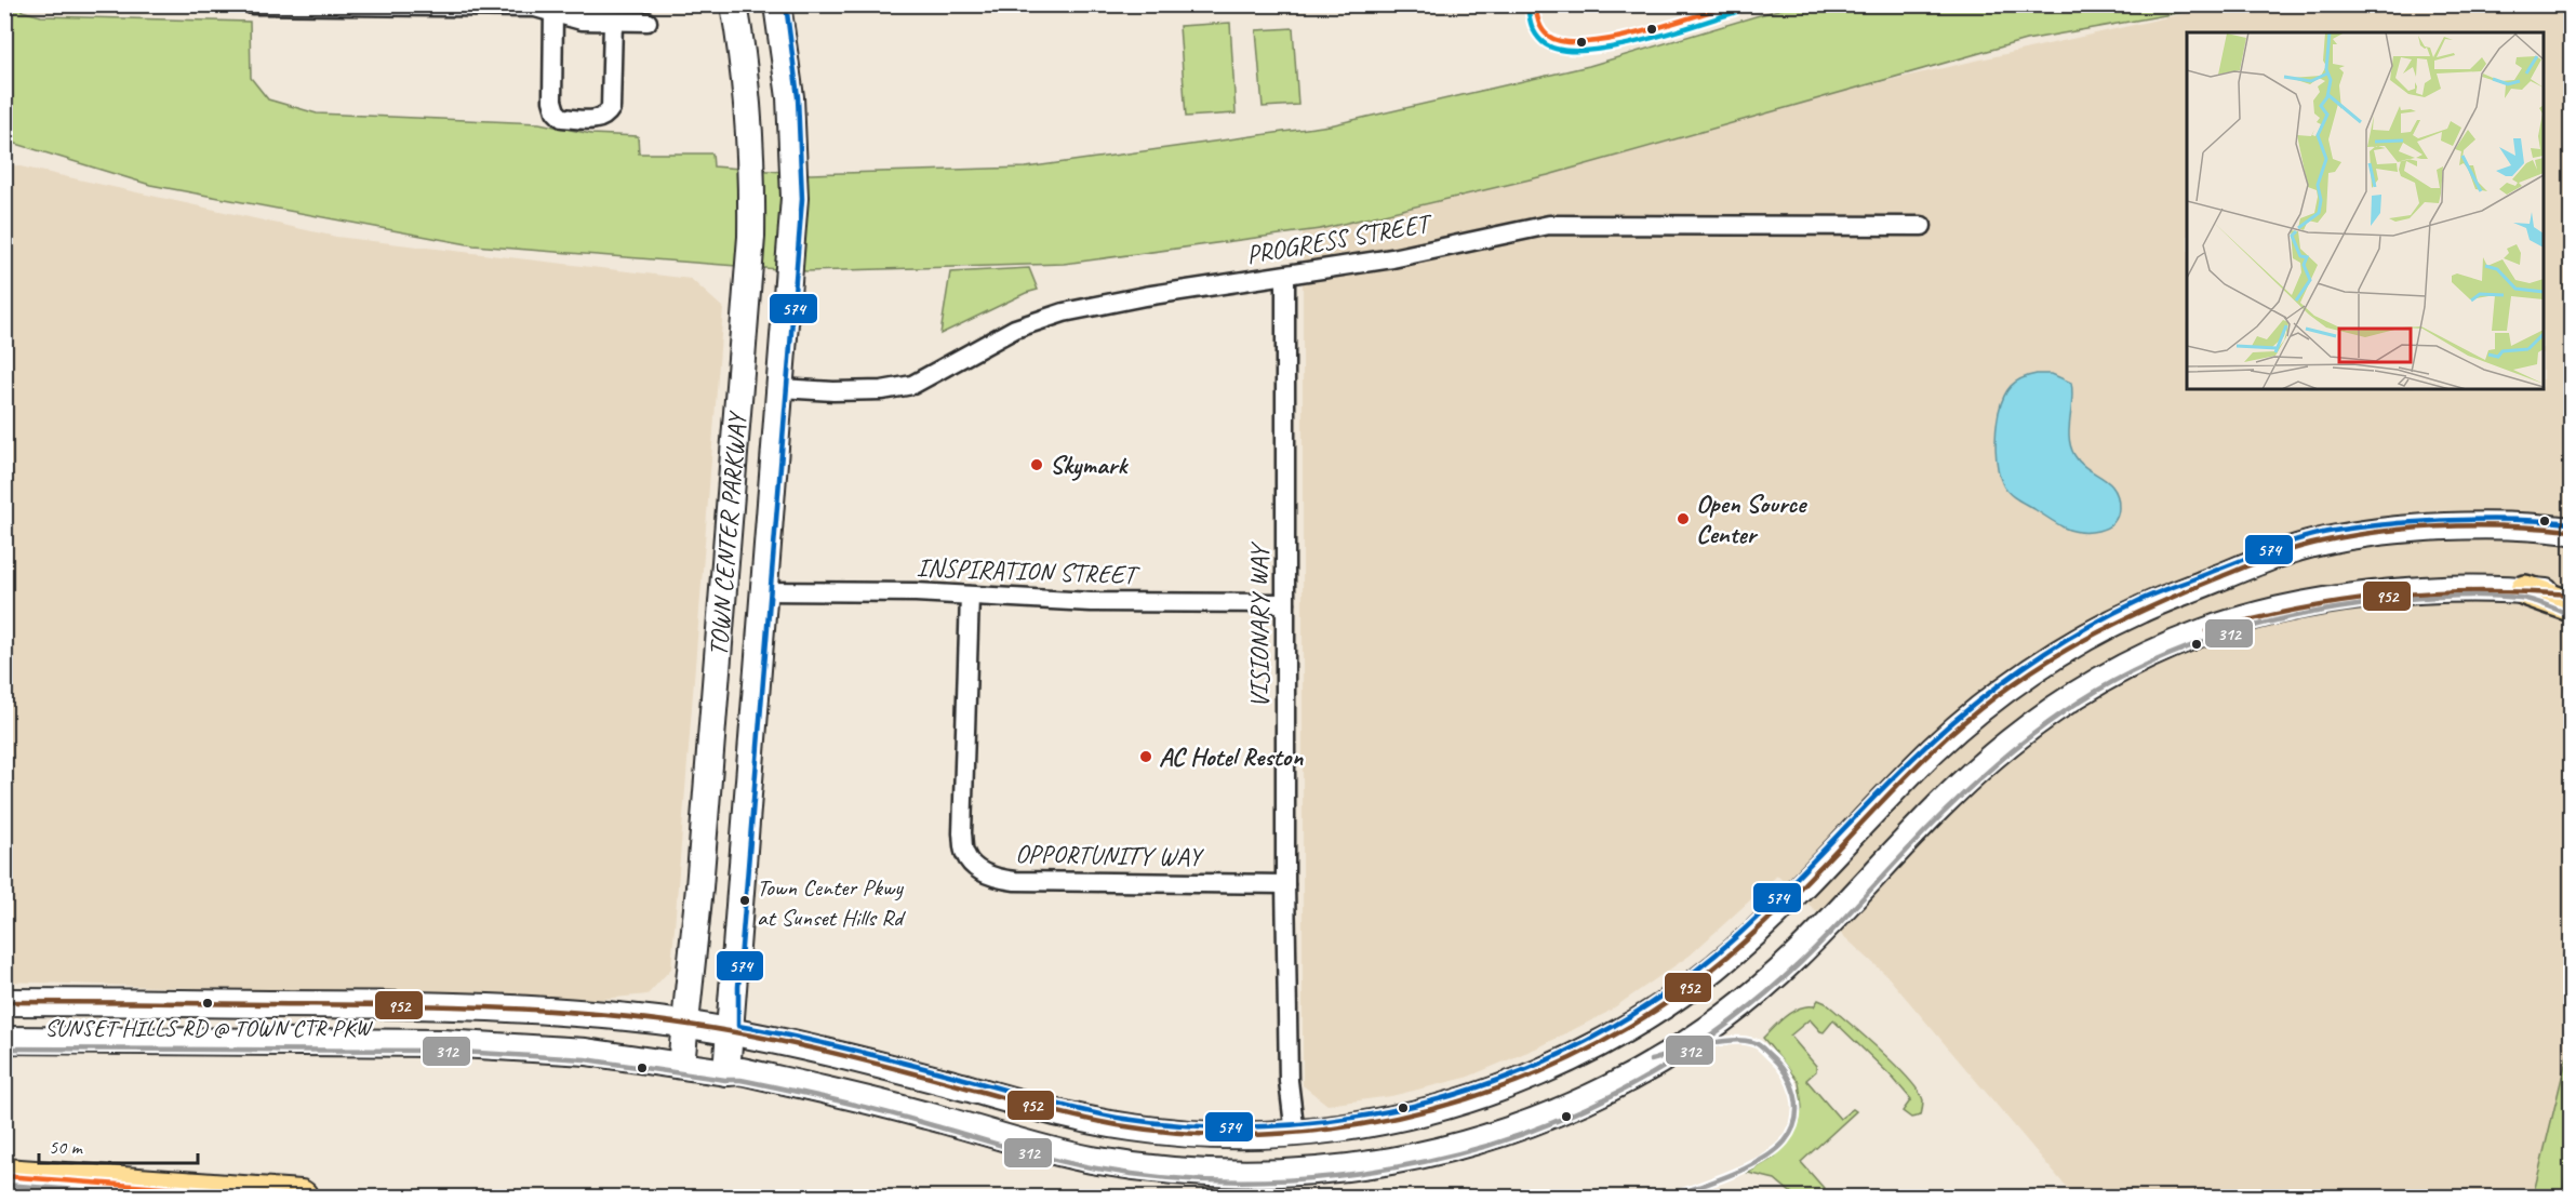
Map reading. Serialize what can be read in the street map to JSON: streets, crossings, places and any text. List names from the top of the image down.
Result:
{
  "streets": {
    "main road": ["TOWN CENTER PARKWAY"],
    "street": [
      "PROGRESS STREET",
      "INSPIRATION STREET",
      "VISIONARY WAY",
      "OPPORTUNITY WAY"
    ]
  },
  "crossings": [
    ["PROGRESS STREET", "TOWN CENTER PARKWAY"],
    ["PROGRESS STREET", "VISIONARY WAY"],
    ["TOWN CENTER PARKWAY", "INSPIRATION STREET"],
    ["INSPIRATION STREET", "VISIONARY WAY"],
    ["INSPIRATION STREET", "OPPORTUNITY WAY"],
    ["VISIONARY WAY", "OPPORTUNITY WAY"]
  ],
  "places": [
    "Skymark",
    "Open Source Center",
    "AC Hotel Reston",
    "Town Center Pkwy at Sunset Hills Rd",
    "SUNSET HILLS RD @ TOWN CTR PKW"
  ],
  "lines": ["transit line 574", "transit line 952", "transit line 312"],
  "scale_bar": "50 m"
}
